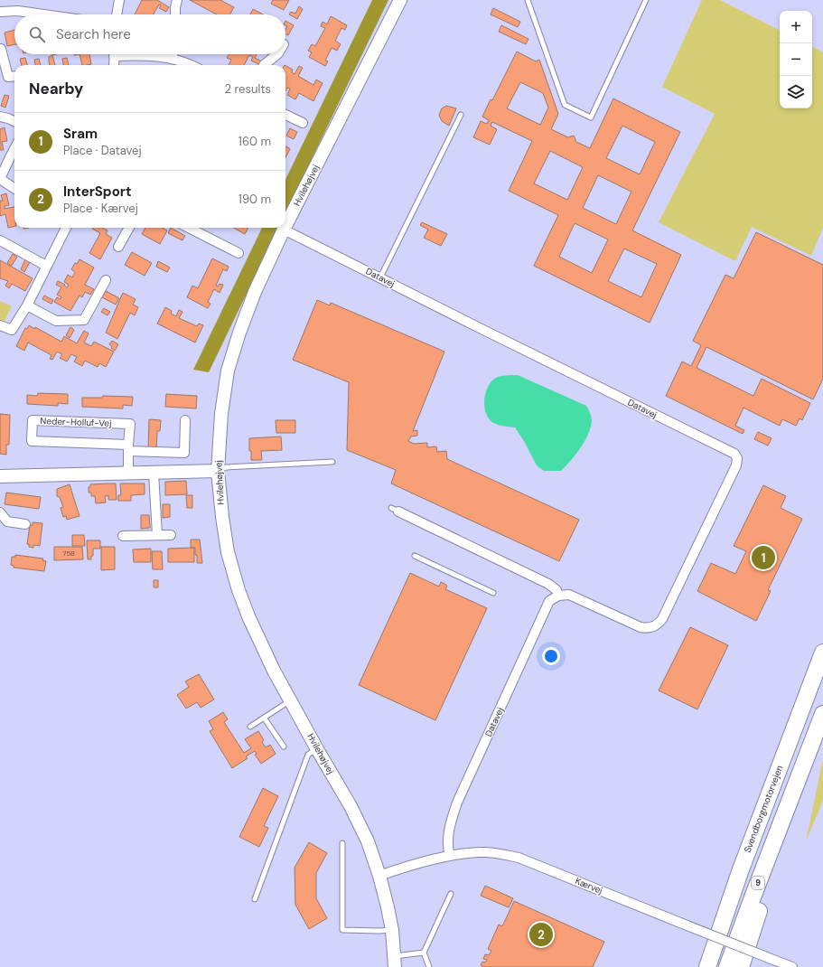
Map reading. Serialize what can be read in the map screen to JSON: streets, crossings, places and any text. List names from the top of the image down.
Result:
{
  "streets": {
    "highway": ["Svendborgmotorvejen", "9"],
    "street": [
      "Hvilehøjvej",
      "Datavej",
      "Neder-Holluf-Vej",
      "Kærvej"
    ]
  },
  "crossings": [
    ["Hvilehøjvej", "Datavej"],
    ["Hvilehøjvej", "Kærvej"],
    ["Datavej", "Kærvej"]
  ],
  "house_numbers": ["75B"],
  "page": {
    "map_buttons": ["+", "−"],
    "search": "Search here",
    "heading": ["Nearby", "2 results"],
    "list": [
      {
        "mark": "1",
        "name": "Sram",
        "note": "Place · Datavej",
        "value": "160 m"
      },
      {
        "mark": "2",
        "name": "InterSport",
        "note": "Place · Kærvej",
        "value": "190 m"
      }
    ],
    "pins": ["1", "2"]
  }
}
